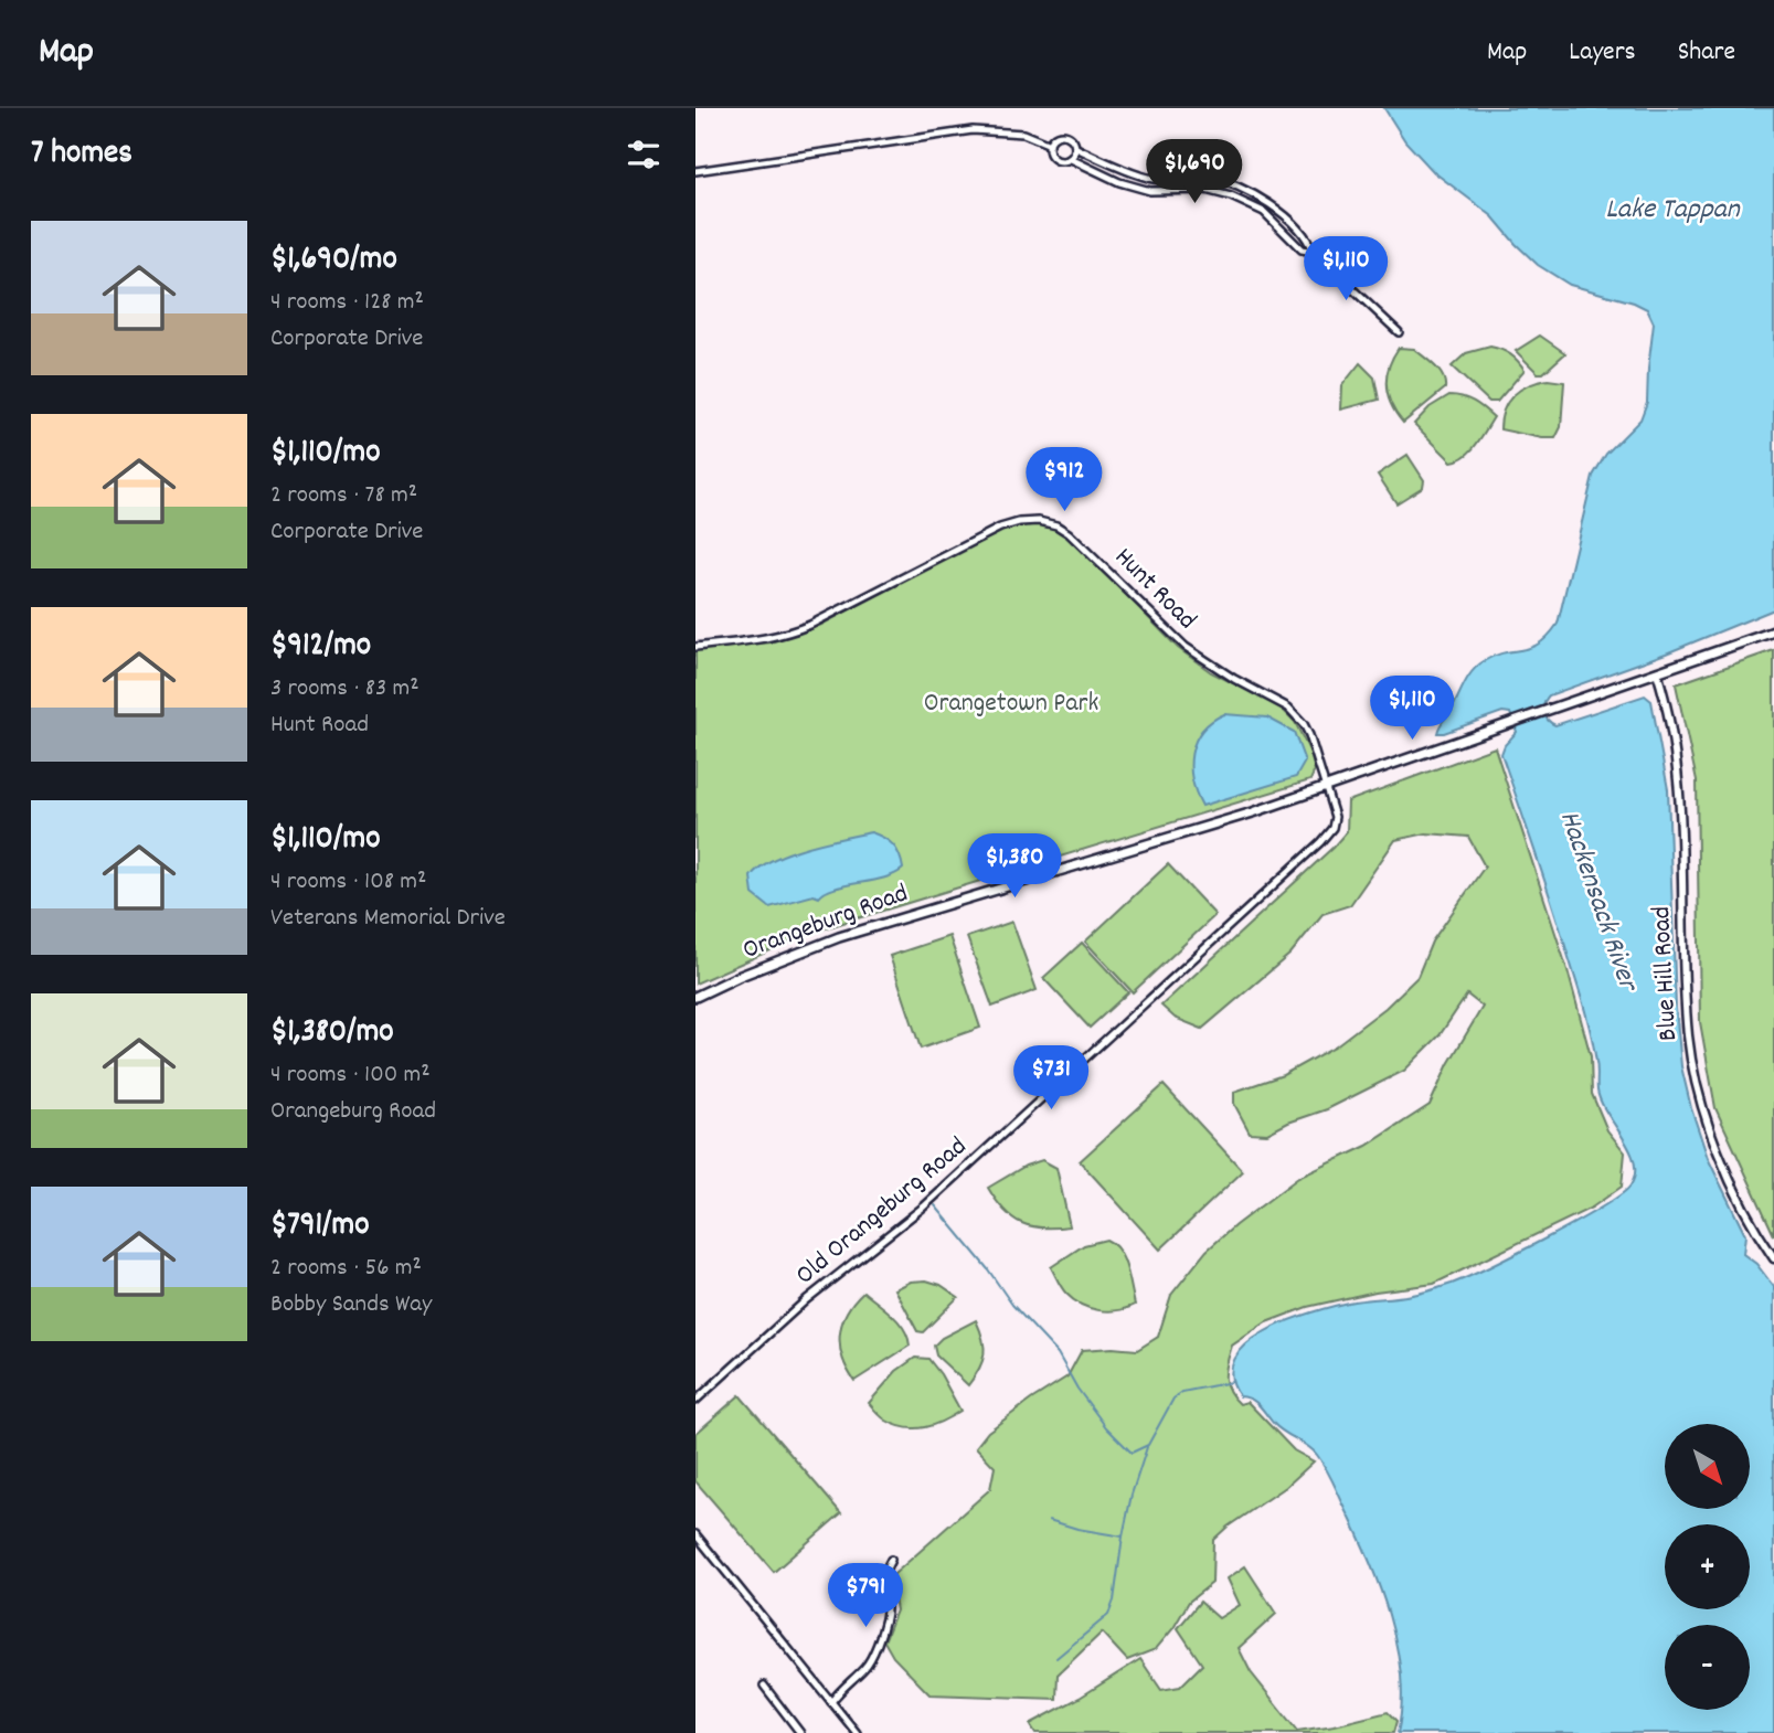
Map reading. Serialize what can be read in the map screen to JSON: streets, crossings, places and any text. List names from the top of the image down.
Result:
{
  "streets": {
    "main road": ["Orangeburg Road"],
    "street": ["Hunt Road", "Blue Hill Road", "Old Orangeburg Road"]
  },
  "crossings": [
    ["Hunt Road", "Orangeburg Road"],
    ["Hunt Road", "Old Orangeburg Road"],
    ["Orangeburg Road", "Blue Hill Road"],
    ["Orangeburg Road", "Old Orangeburg Road"]
  ],
  "water": ["Lake Tappan", "Hackensack River"],
  "parks": ["Orangetown Park"],
  "north": "bottom right",
  "page": {
    "header": "Map",
    "nav": ["Map", "Layers", "Share"],
    "heading": "7 homes",
    "price": [
      "$1,690",
      "$1,110",
      "$912",
      "$1,110",
      "$1,380",
      "$731",
      "$791"
    ],
    "list": [
      {
        "name": "$1,690/mo",
        "note": "4 rooms · 128 m² · Corporate Drive"
      },
      {
        "name": "$1,110/mo",
        "note": "2 rooms · 78 m² · Corporate Drive"
      },
      {
        "name": "$912/mo",
        "note": "3 rooms · 83 m² · Hunt Road"
      },
      {
        "name": "$1,110/mo",
        "note": "4 rooms · 108 m² · Veterans Memorial Drive"
      },
      {
        "name": "$1,380/mo",
        "note": "4 rooms · 100 m² · Orangeburg Road"
      },
      {
        "name": "$791/mo",
        "note": "2 rooms · 56 m² · Bobby Sands Way"
      }
    ],
    "map_buttons": ["+", "−"]
  }
}
